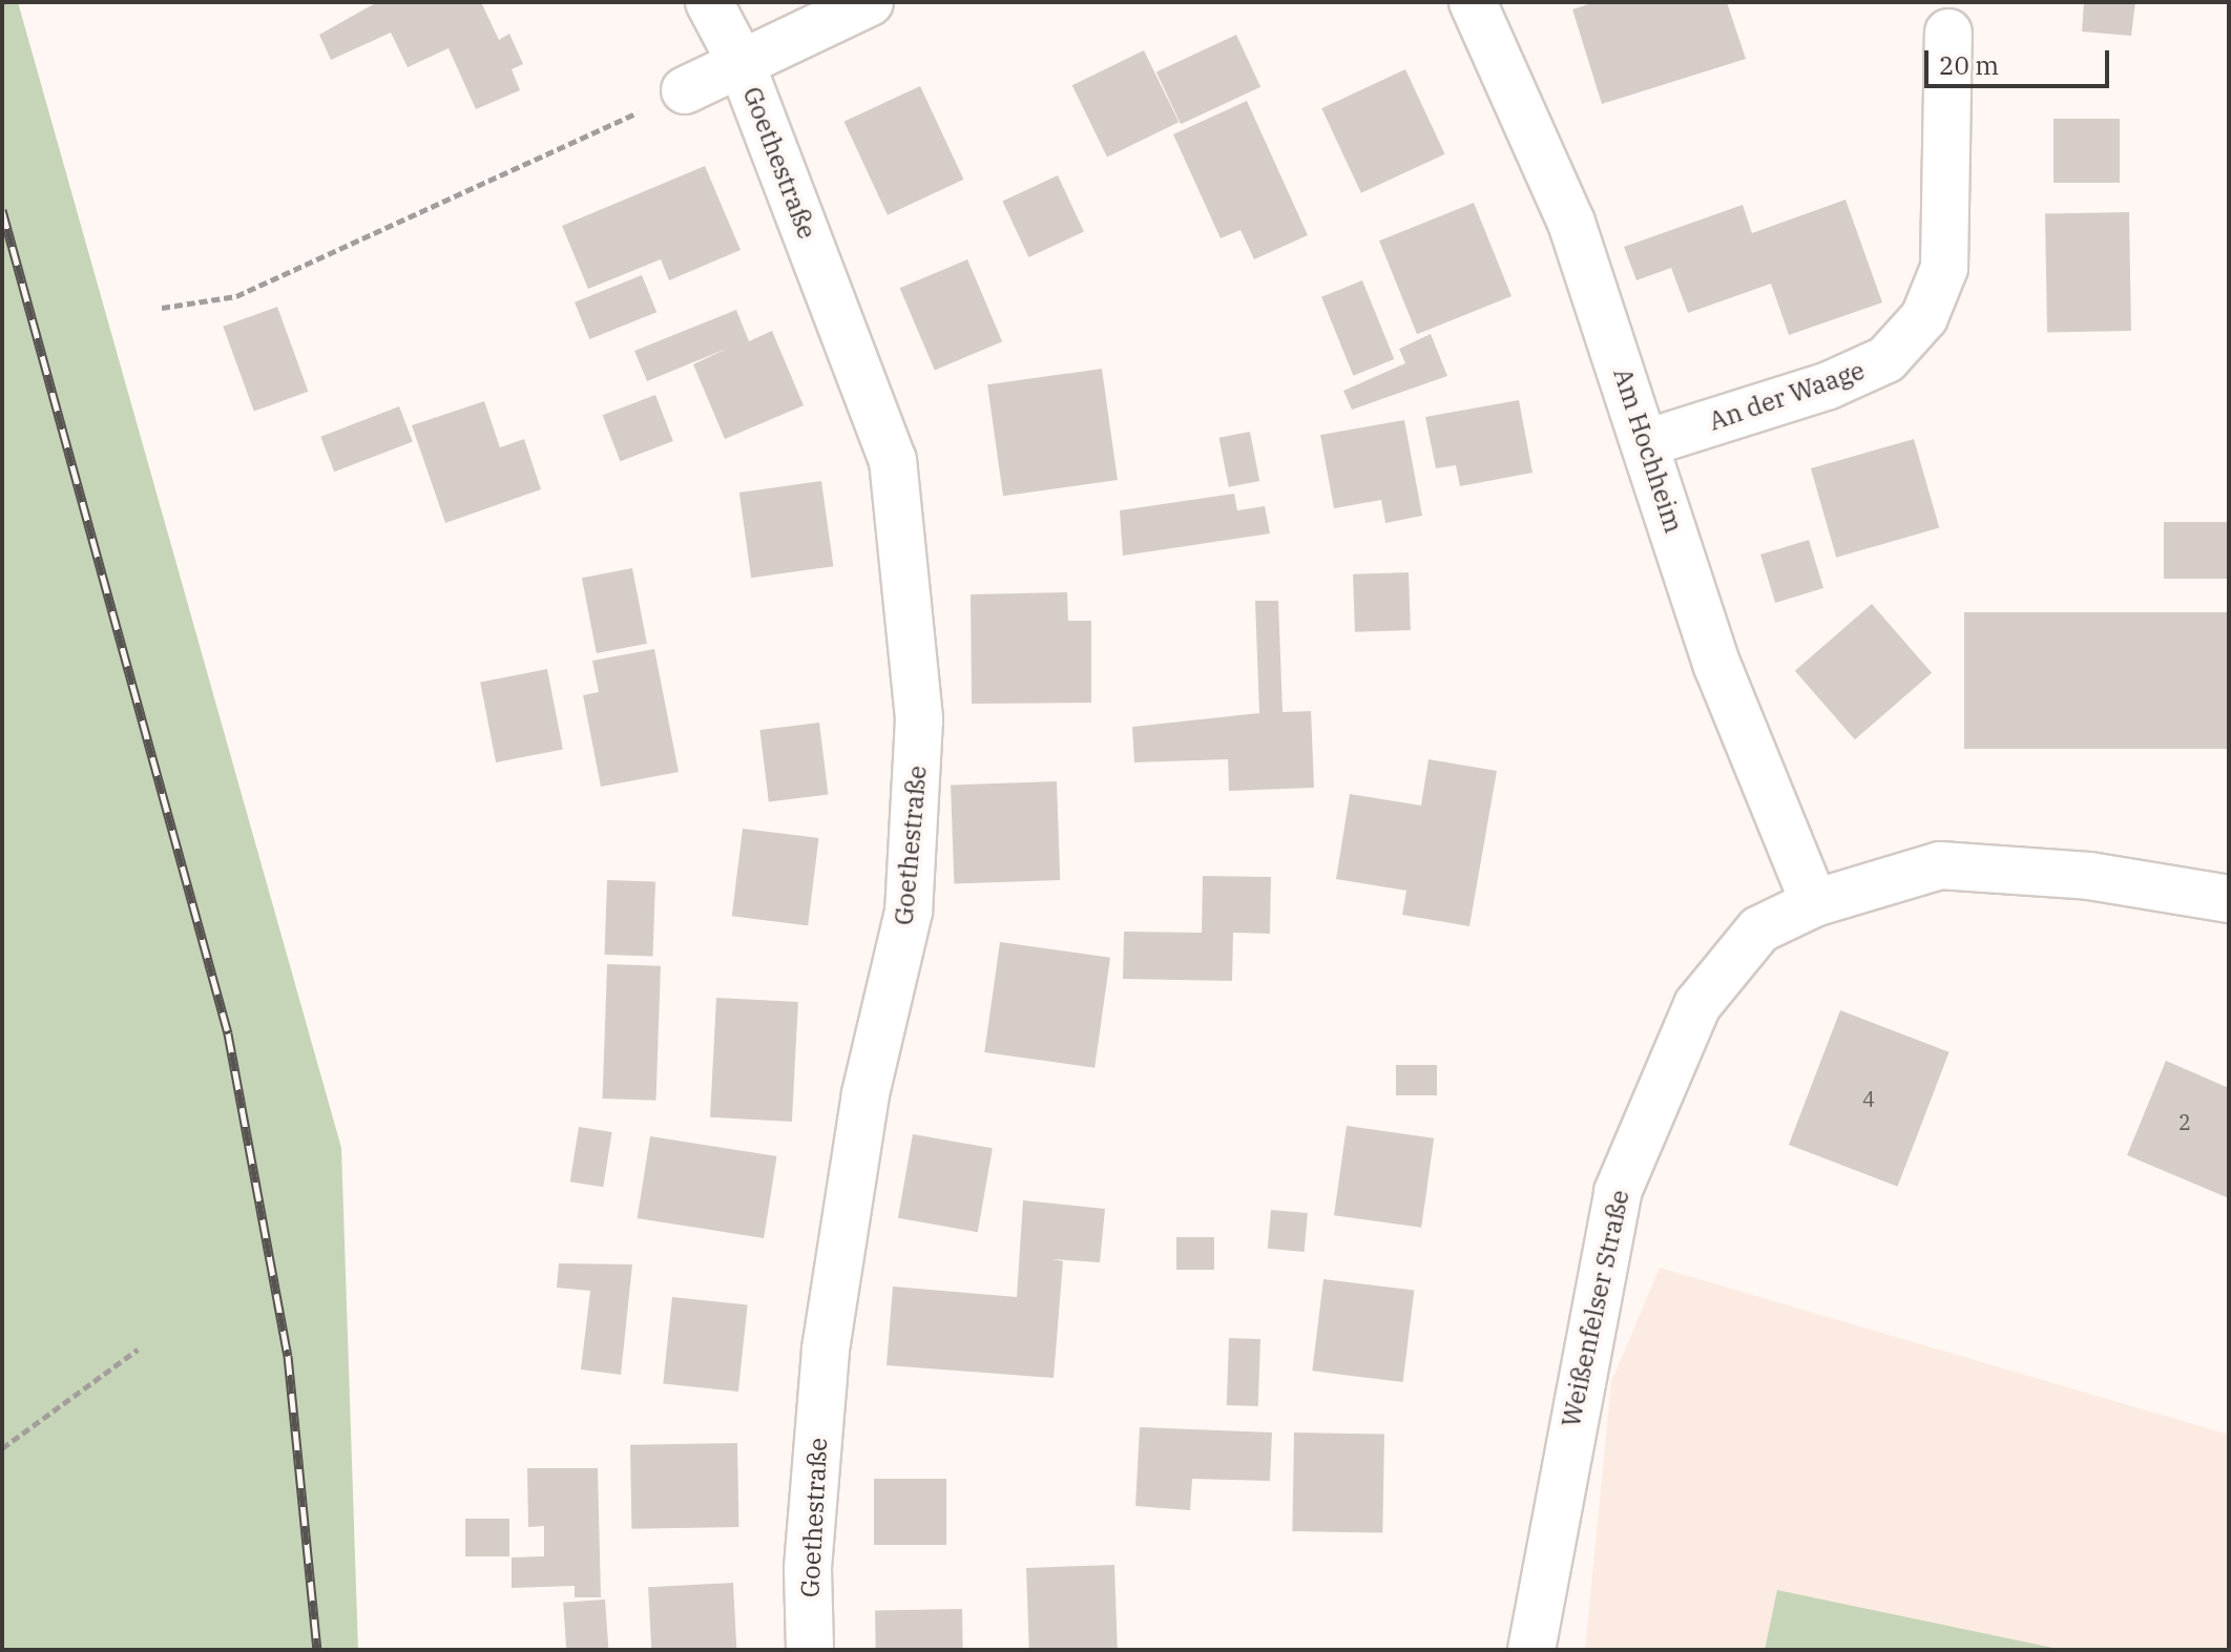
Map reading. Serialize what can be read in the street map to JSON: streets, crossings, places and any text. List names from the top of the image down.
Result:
{
  "streets": {
    "street": [
      "Goethestraße",
      "An der Waage",
      "Am Hochheim",
      "Weißenfelser Straße"
    ]
  },
  "crossings": [
    ["An der Waage", "Am Hochheim"],
    ["Am Hochheim", "Weißenfelser Straße"]
  ],
  "house_numbers": ["4", "2"],
  "scale_bar": "20 m"
}
